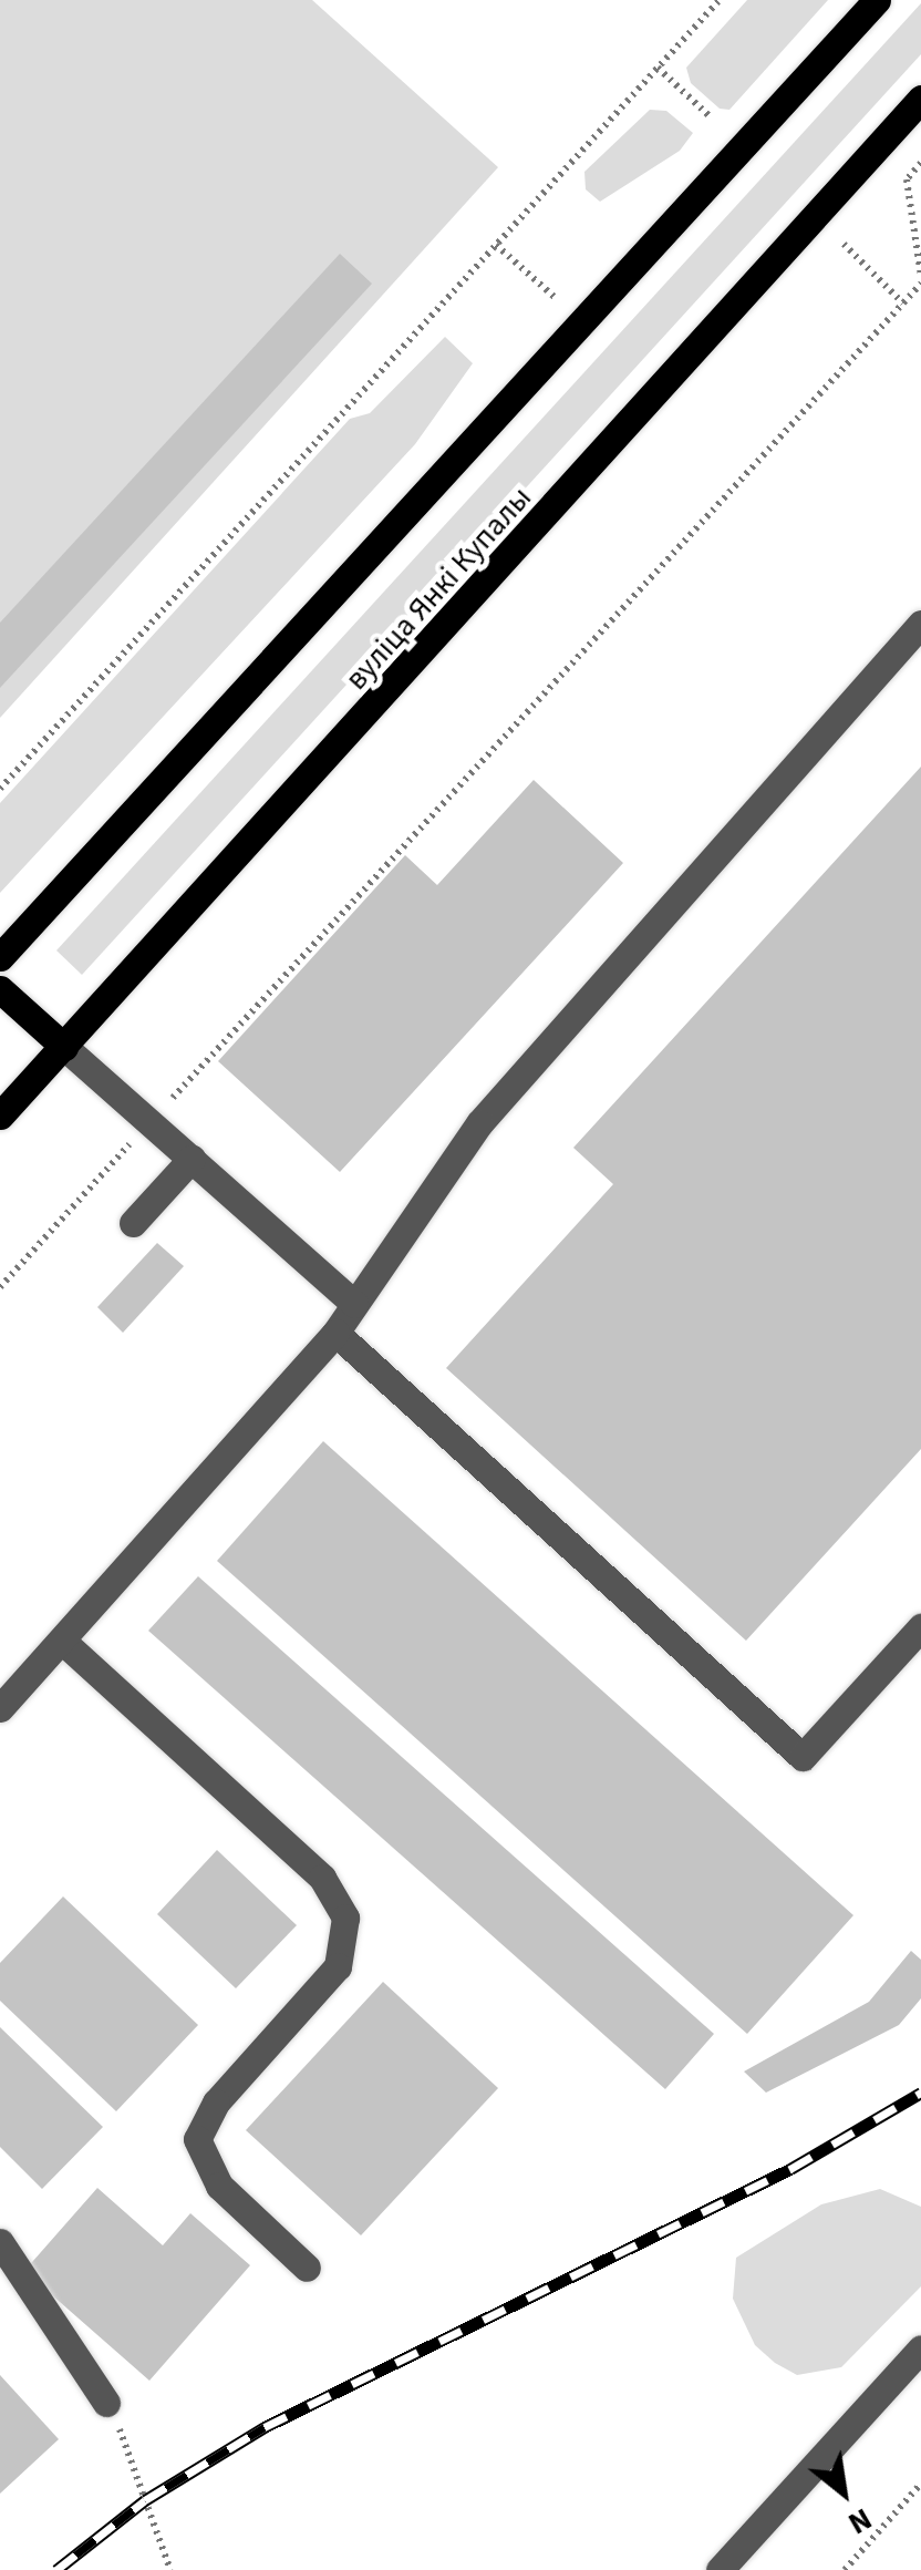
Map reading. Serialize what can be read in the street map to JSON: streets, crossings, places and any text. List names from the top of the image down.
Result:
{
  "streets": {
    "main road": ["вуліца Янкі Купалы"]
  },
  "north": "bottom right"
}
